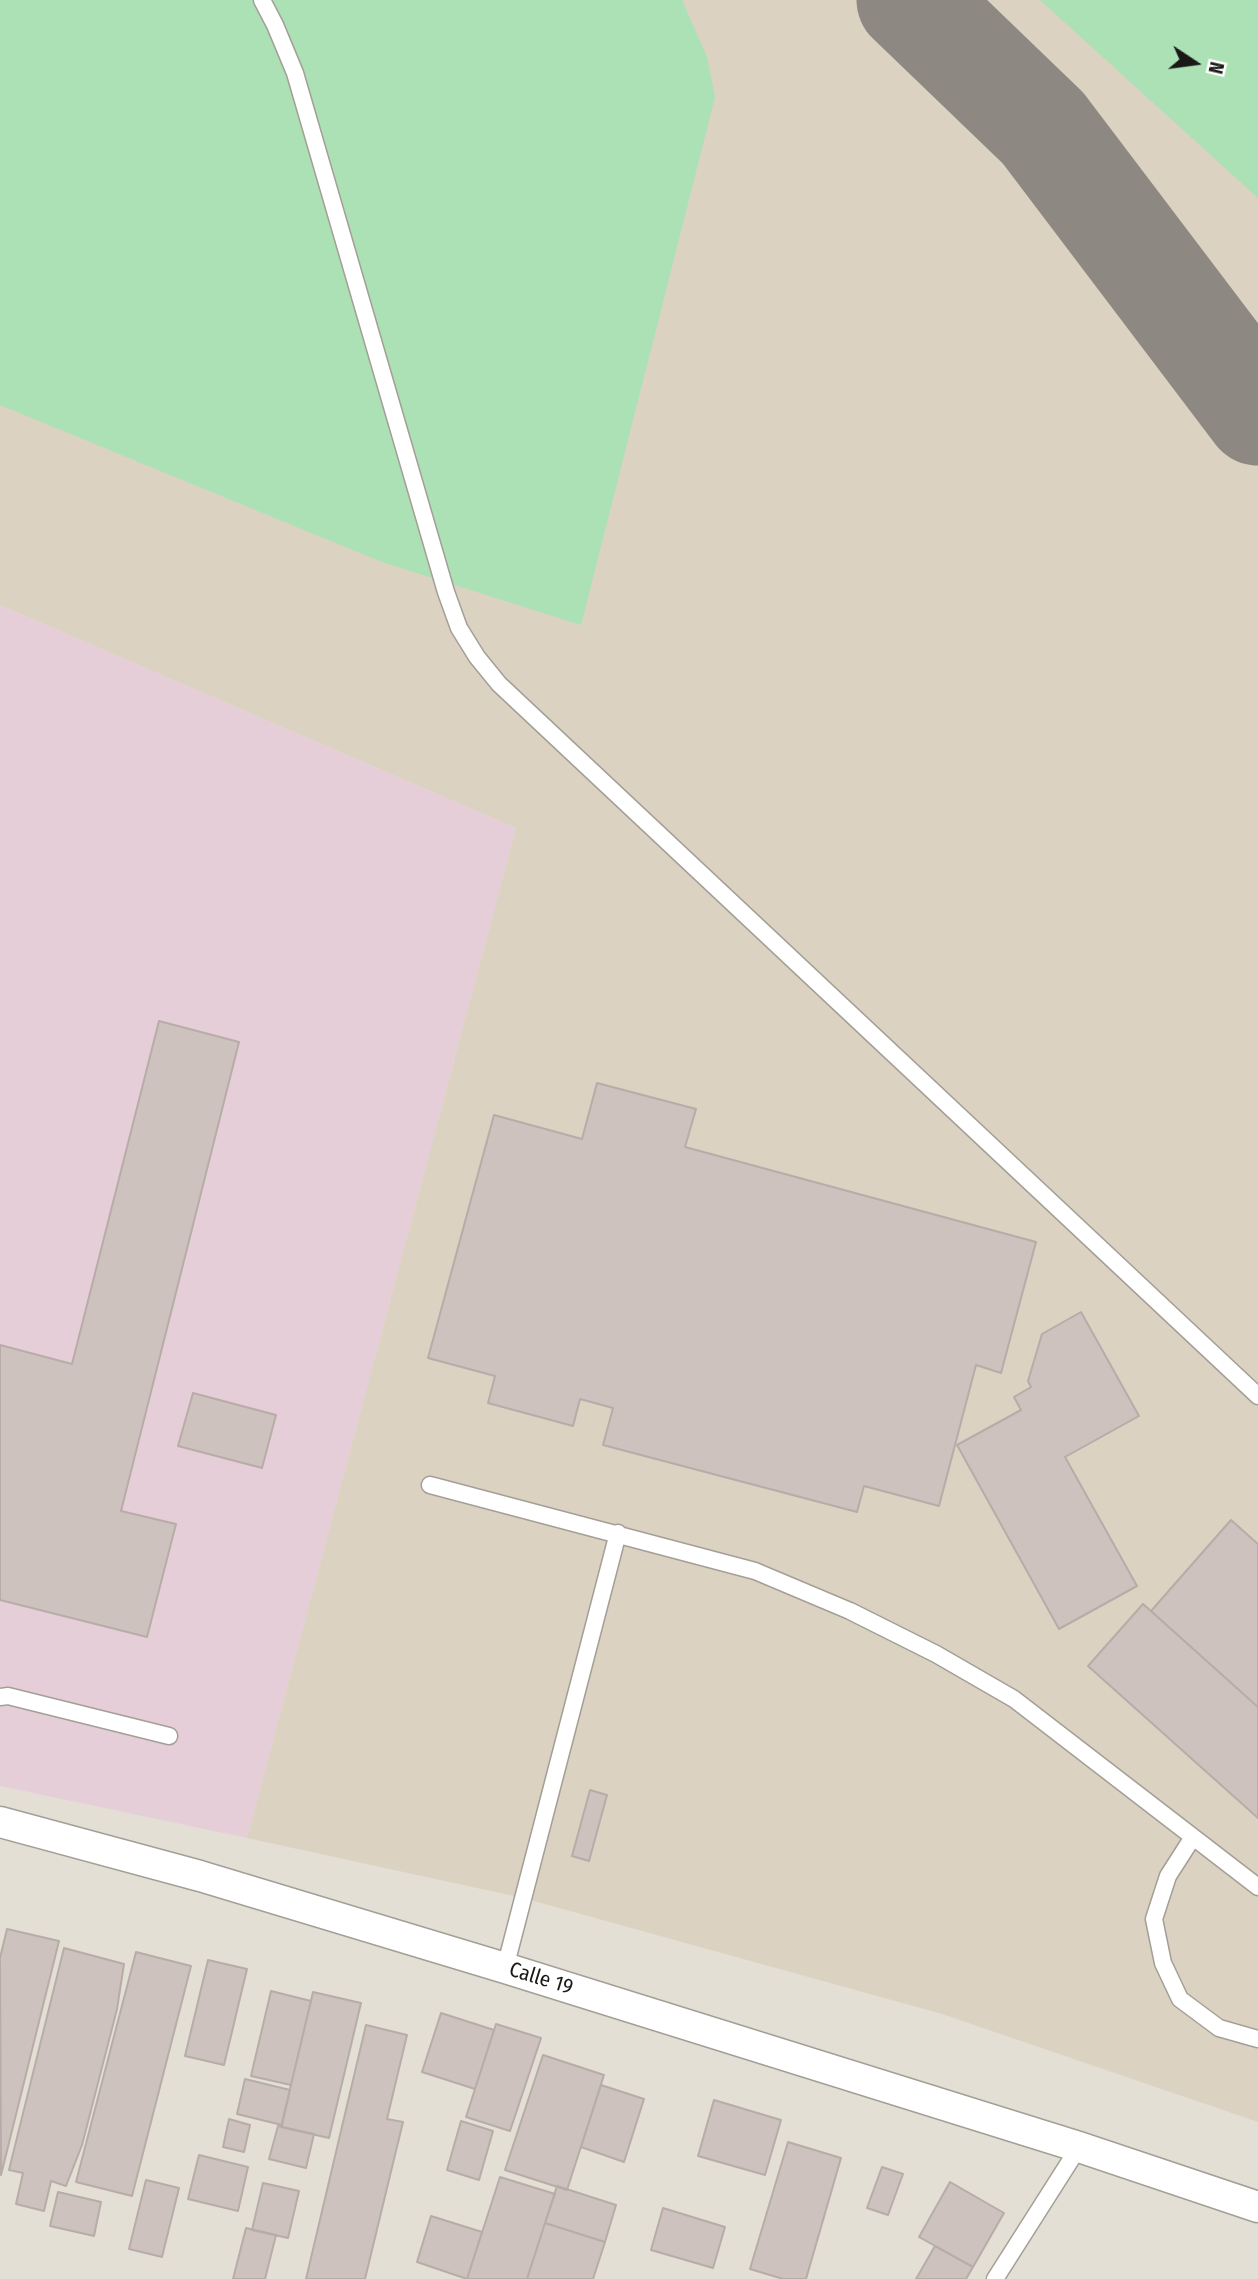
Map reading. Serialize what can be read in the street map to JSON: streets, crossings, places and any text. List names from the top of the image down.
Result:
{
  "streets": {
    "street": ["Calle 19"]
  },
  "north": "right"
}
